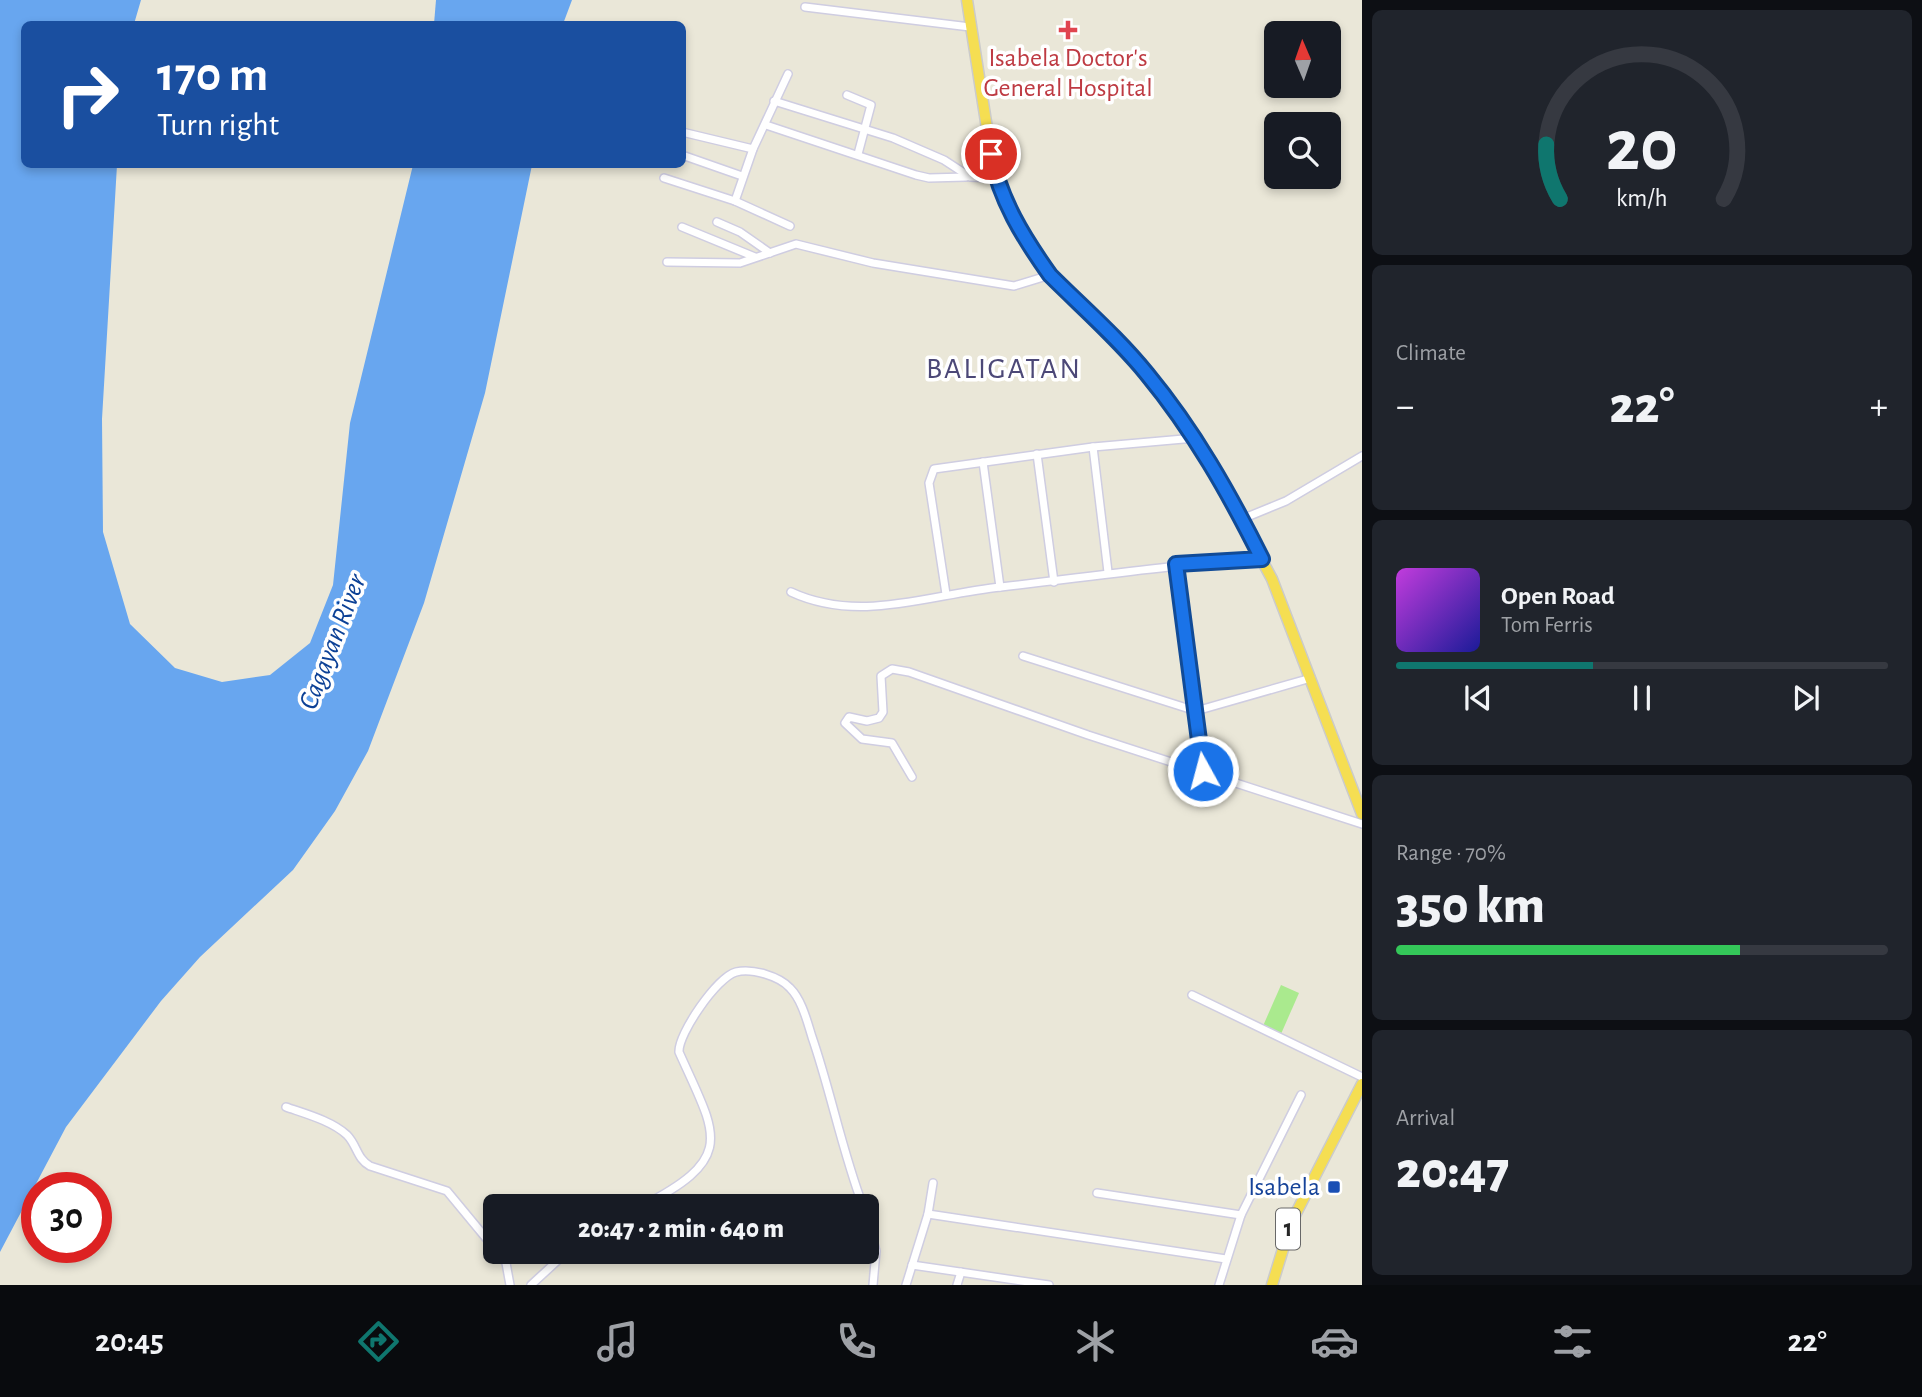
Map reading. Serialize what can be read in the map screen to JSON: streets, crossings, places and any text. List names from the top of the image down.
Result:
{
  "streets": {
    "highway": ["1"]
  },
  "districts": ["BALIGATAN"],
  "water": ["Cagayan River"],
  "places": {
    "health": ["Isabela Doctor's General Hospital"],
    "transit": ["Isabela"]
  },
  "north": "top",
  "page": {
    "turn": ["170 m", "Turn right"],
    "tile": [
      "Climate",
      ["Range · 70%", "350 km"],
      ["Arrival", "20:47"]
    ],
    "heat": ["−", "22°", "+"],
    "song": ["Open Road", "Tom Ferris"],
    "limit": "30",
    "trip": "20:47 · 2 min · 640 m",
    "tabs": ["20:45", "22°"],
    "gauge": ["20", "km/h"]
  }
}
